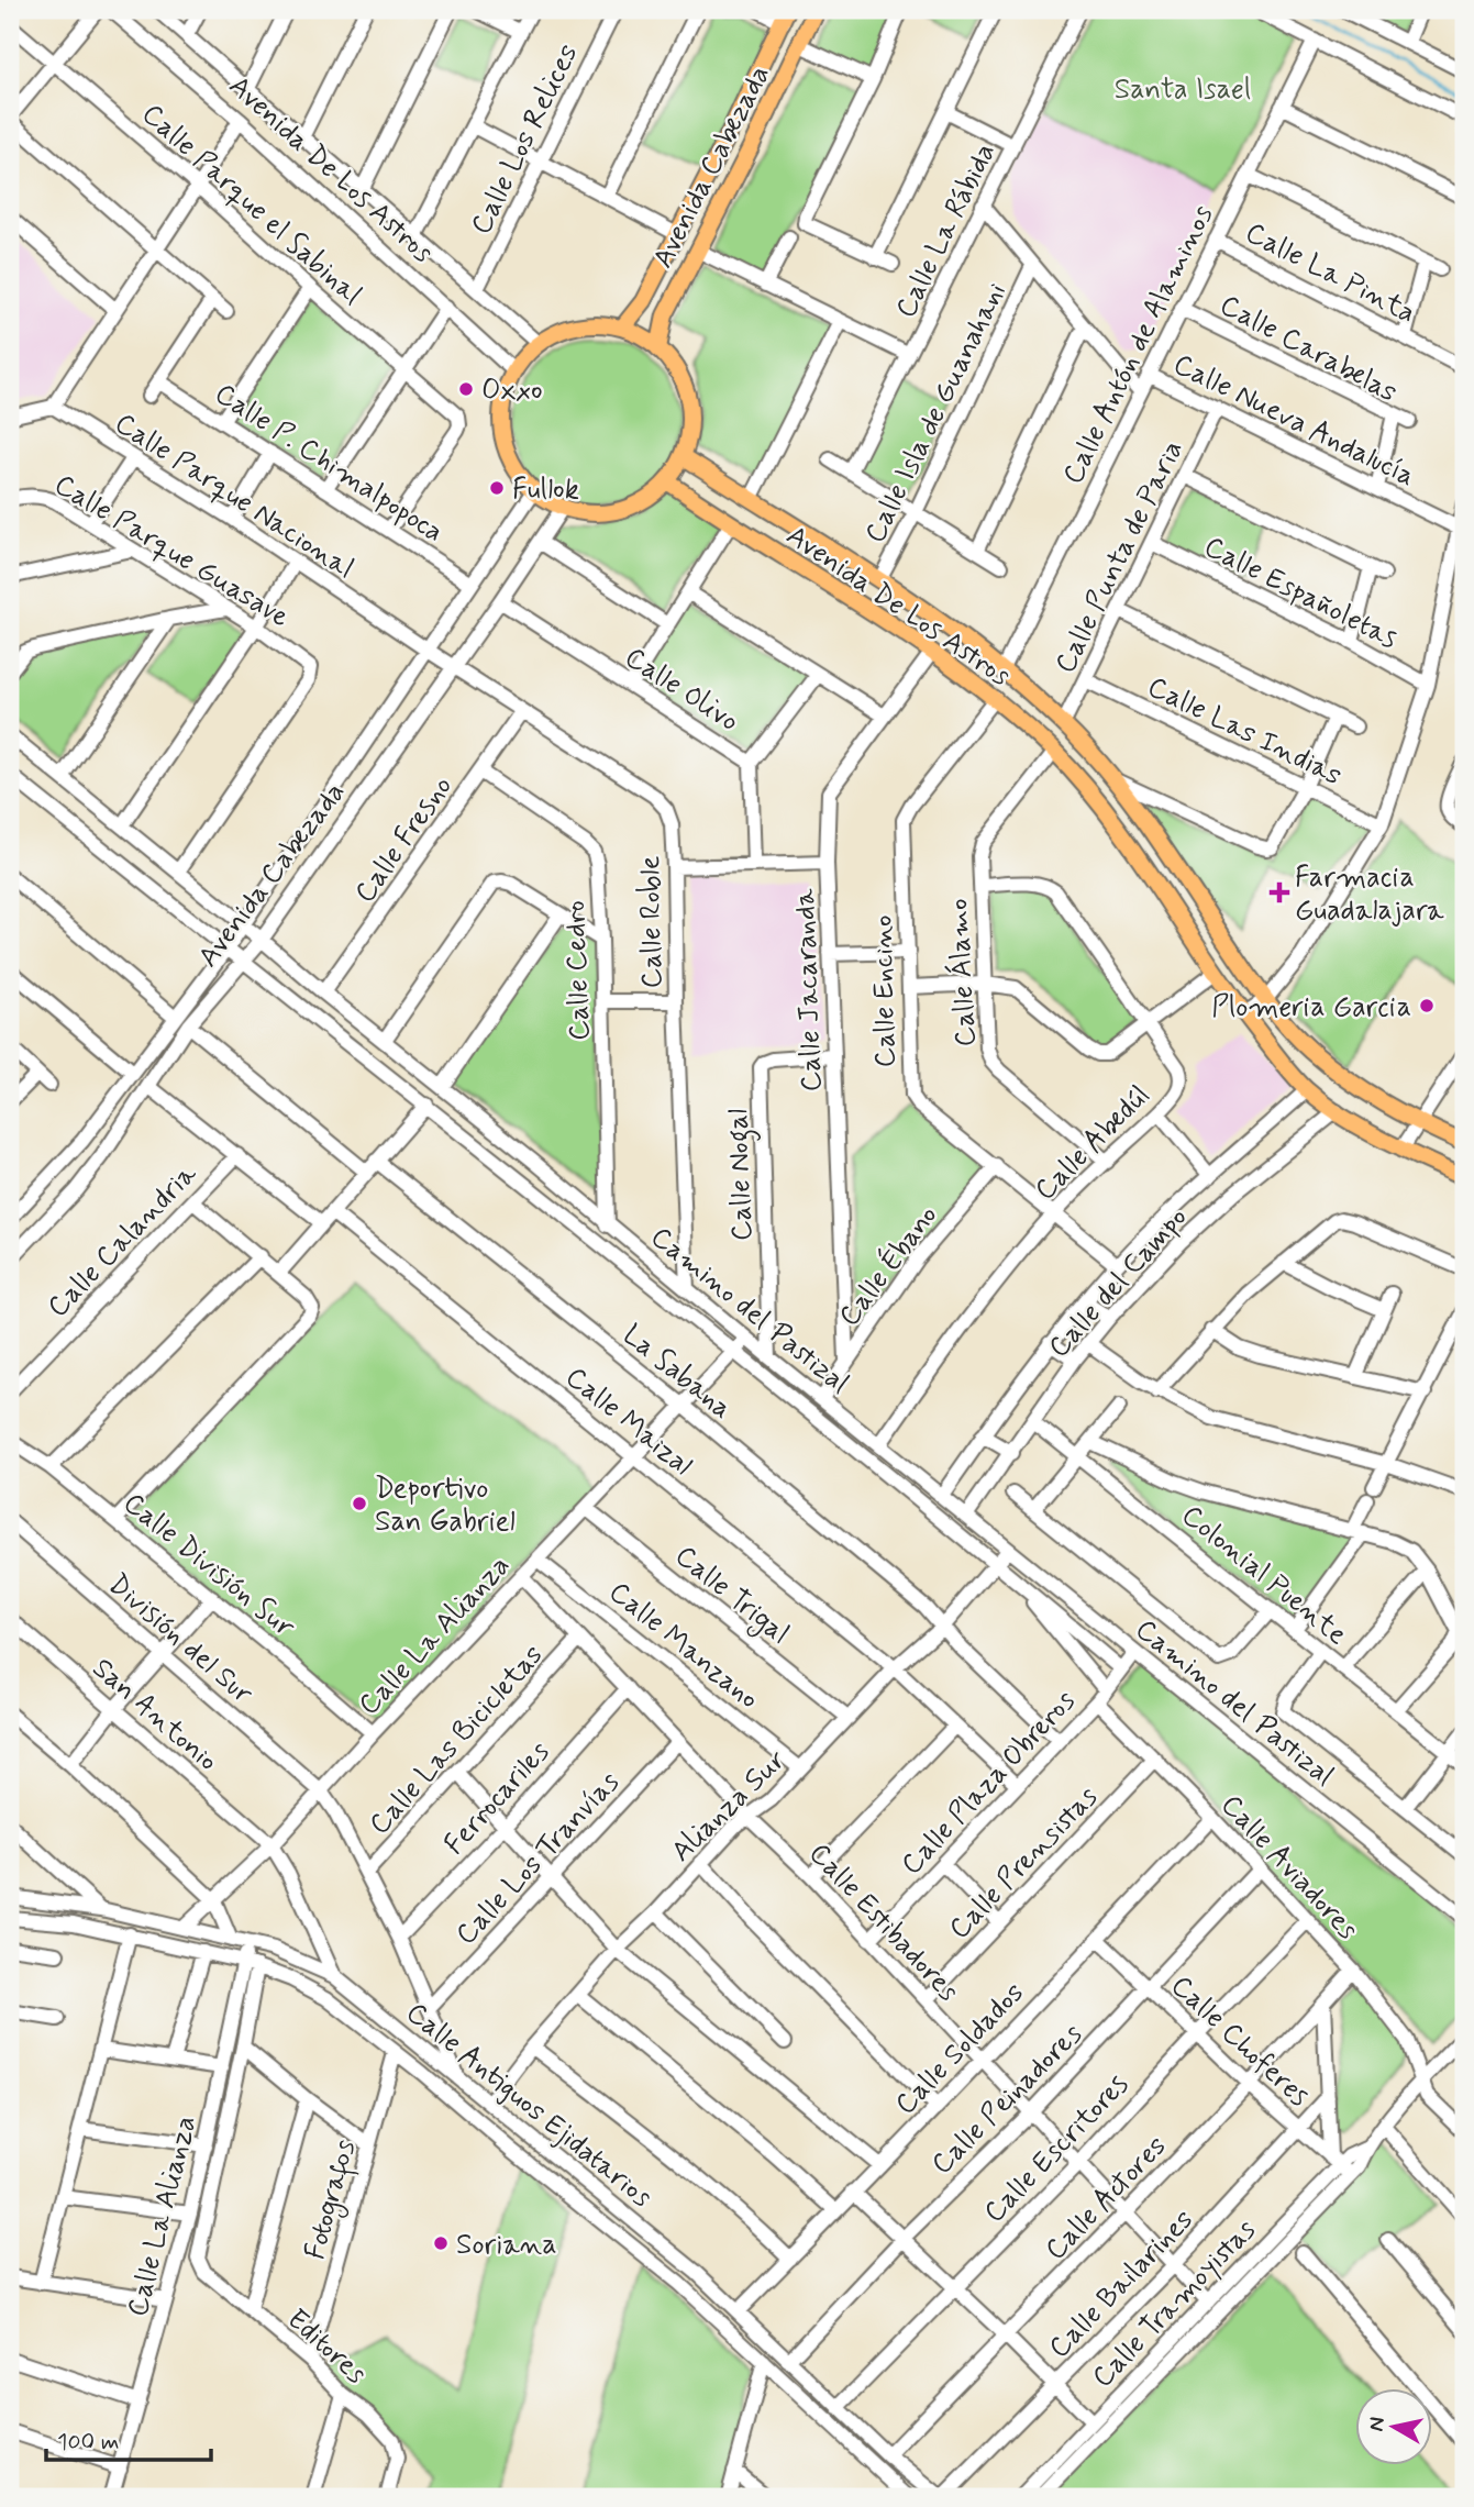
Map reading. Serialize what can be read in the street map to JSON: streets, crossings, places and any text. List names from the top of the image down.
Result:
{
  "streets": {
    "main road": ["Avenida Cabezada", "Avenida De Los Astros"],
    "street": [
      "Calle Los Relices",
      "Calle Parque el Sabinal",
      "Calle La Rábida",
      "Calle La Pinta",
      "Calle Antón de Alaminos",
      "Calle Carabelas",
      "Calle Isla de Guanahani",
      "Calle Nueva Andalucía",
      "Calle P. Chimalpopoca",
      "Calle Parque Nacional",
      "Calle Parque Guasave",
      "Calle Punta de Paria",
      "Calle Españoletas",
      "Calle Olivo",
      "Calle Las Indias",
      "Calle Fresno",
      "Calle Roble",
      "Calle Cedro",
      "Calle Álamo",
      "Calle Jacaranda",
      "Calle Encino",
      "Calle Abedúl",
      "Calle Nogal",
      "Calle Calandria",
      "Calle Ébano",
      "Calle del Campo",
      "Camino del Pastizal",
      "La Sabana",
      "Calle Maizal",
      "Calle División Sur",
      "Colonial Puente",
      "Calle Trigal",
      "Calle La Alianza",
      "División del Sur",
      "Calle Manzano",
      "San Antonio",
      "Calle Las Bicicletas",
      "Calle Plaza Obreros",
      "Ferrocariles",
      "Alianza Sur",
      "Calle Los Tranvías",
      "Calle Prensistas",
      "Calle Aviadores",
      "Calle Estibadores",
      "Calle Choferes",
      "Calle Soldados",
      "Calle Peinadores",
      "Calle Antiguos Ejidatarios",
      "Calle Escritores",
      "Calle Actores",
      "Fotografos",
      "Calle Bailarines",
      "Calle Tramoyistas",
      "Editores"
    ]
  },
  "crossings": [
    ["Calle Los Relices", "Avenida De Los Astros"],
    ["Avenida Cabezada", "Avenida De Los Astros"],
    ["Avenida Cabezada", "Calle P. Chimalpopoca"],
    ["Avenida Cabezada", "Calle Parque Nacional"],
    ["Avenida Cabezada", "Calle Olivo"],
    ["Avenida Cabezada", "Calle Roble"],
    ["Avenida Cabezada", "Camino del Pastizal"],
    ["Avenida Cabezada", "La Sabana"],
    ["Avenida Cabezada", "Calle Maizal"],
    ["Avenida De Los Astros", "Calle Antón de Alaminos"],
    ["Avenida De Los Astros", "Calle Isla de Guanahani"],
    ["Avenida De Los Astros", "Calle Punta de Paria"],
    ["Avenida De Los Astros", "Calle Álamo"],
    ["Avenida De Los Astros", "Calle Jacaranda"],
    ["Avenida De Los Astros", "Calle Encino"],
    ["Avenida De Los Astros", "Calle del Campo"],
    ["Calle Parque el Sabinal", "Calle P. Chimalpopoca"],
    ["Calle La Rábida", "Calle Nueva Andalucía"],
    ["Calle La Pinta", "Calle Antón de Alaminos"],
    ["Calle Antón de Alaminos", "Calle Carabelas"],
    ["Calle Antón de Alaminos", "Calle Nueva Andalucía"],
    ["Calle Carabelas", "Calle Nueva Andalucía"],
    ["Calle Isla de Guanahani", "Calle Nueva Andalucía"],
    ["Calle Nueva Andalucía", "Calle Punta de Paria"],
    ["Calle Parque Nacional", "Calle Roble"],
    ["Calle Parque Guasave", "Camino del Pastizal"],
    ["Calle Punta de Paria", "Calle Españoletas"],
    ["Calle Punta de Paria", "Calle Las Indias"],
    ["Calle Fresno", "Calle Roble"],
    ["Calle Fresno", "Calle Cedro"],
    ["Calle Fresno", "Camino del Pastizal"],
    ["Calle Roble", "Camino del Pastizal"],
    ["Calle Cedro", "Camino del Pastizal"],
    ["Calle Álamo", "Calle Abedúl"],
    ["Calle Jacaranda", "Calle Nogal"],
    ["Calle Jacaranda", "Calle Ébano"],
    ["Calle Encino", "Calle Abedúl"],
    ["Calle Encino", "Calle Ébano"],
    ["Calle Encino", "Calle del Campo"],
    ["Calle Abedúl", "Camino del Pastizal"],
    ["Calle Nogal", "Camino del Pastizal"],
    ["Calle Calandria", "Calle Maizal"],
    ["Calle Ébano", "Camino del Pastizal"],
    ["Calle del Campo", "Camino del Pastizal"],
    ["Calle del Campo", "Colonial Puente"],
    ["Camino del Pastizal", "Calle La Alianza"],
    ["Camino del Pastizal", "Calle Plaza Obreros"],
    ["Camino del Pastizal", "Alianza Sur"],
    ["La Sabana", "Calle La Alianza"],
    ["La Sabana", "Calle Plaza Obreros"],
    ["La Sabana", "Alianza Sur"],
    ["Calle Maizal", "Calle La Alianza"],
    ["Calle Maizal", "Calle Plaza Obreros"],
    ["Calle Maizal", "Alianza Sur"],
    ["Calle División Sur", "Calle La Alianza"],
    ["Calle Trigal", "Calle La Alianza"],
    ["Calle Trigal", "Alianza Sur"],
    ["Calle La Alianza", "División del Sur"],
    ["Calle La Alianza", "Calle Manzano"],
    ["Calle La Alianza", "San Antonio"],
    ["Calle La Alianza", "Calle Estibadores"],
    ["Calle La Alianza", "Calle Antiguos Ejidatarios"],
    ["División del Sur", "Calle Las Bicicletas"],
    ["División del Sur", "Ferrocariles"],
    ["División del Sur", "Calle Los Tranvías"],
    ["División del Sur", "Calle Antiguos Ejidatarios"],
    ["Calle Manzano", "Alianza Sur"],
    ["San Antonio", "Calle Antiguos Ejidatarios"],
    ["Calle Las Bicicletas", "Calle Estibadores"],
    ["Calle Plaza Obreros", "Calle Aviadores"],
    ["Calle Plaza Obreros", "Calle Estibadores"],
    ["Ferrocariles", "Calle Estibadores"],
    ["Alianza Sur", "Calle Estibadores"],
    ["Alianza Sur", "Calle Antiguos Ejidatarios"],
    ["Calle Los Tranvías", "Calle Estibadores"],
    ["Calle Prensistas", "Calle Aviadores"],
    ["Calle Prensistas", "Calle Estibadores"],
    ["Calle Aviadores", "Calle Soldados"],
    ["Calle Aviadores", "Calle Peinadores"],
    ["Calle Aviadores", "Calle Escritores"],
    ["Calle Aviadores", "Calle Actores"],
    ["Calle Aviadores", "Calle Tramoyistas"],
    ["Calle Estibadores", "Calle Soldados"],
    ["Calle Estibadores", "Calle Peinadores"],
    ["Calle Estibadores", "Calle Escritores"],
    ["Calle Estibadores", "Calle Actores"],
    ["Calle Estibadores", "Calle Bailarines"],
    ["Calle Estibadores", "Calle Tramoyistas"],
    ["Calle Choferes", "Calle Soldados"],
    ["Calle Choferes", "Calle Peinadores"],
    ["Calle Choferes", "Calle Escritores"],
    ["Calle Choferes", "Calle Actores"],
    ["Calle Choferes", "Calle Bailarines"],
    ["Calle Choferes", "Calle Tramoyistas"],
    ["Calle Soldados", "Calle Antiguos Ejidatarios"],
    ["Calle Peinadores", "Calle Antiguos Ejidatarios"],
    ["Calle Antiguos Ejidatarios", "Calle Escritores"],
    ["Calle Antiguos Ejidatarios", "Calle Actores"],
    ["Calle Antiguos Ejidatarios", "Fotografos"],
    ["Calle Antiguos Ejidatarios", "Calle Bailarines"],
    ["Fotografos", "Editores"]
  ],
  "parks": ["Santa Isael"],
  "places": {
    "other": [
      "Oxxo",
      "Fullok",
      "Plomeria Garcia",
      "Deportivo San Gabriel",
      "Soriana"
    ],
    "health": ["Farmacia Guadalajara"]
  },
  "scale_bar": "100 m",
  "north": "left"
}
